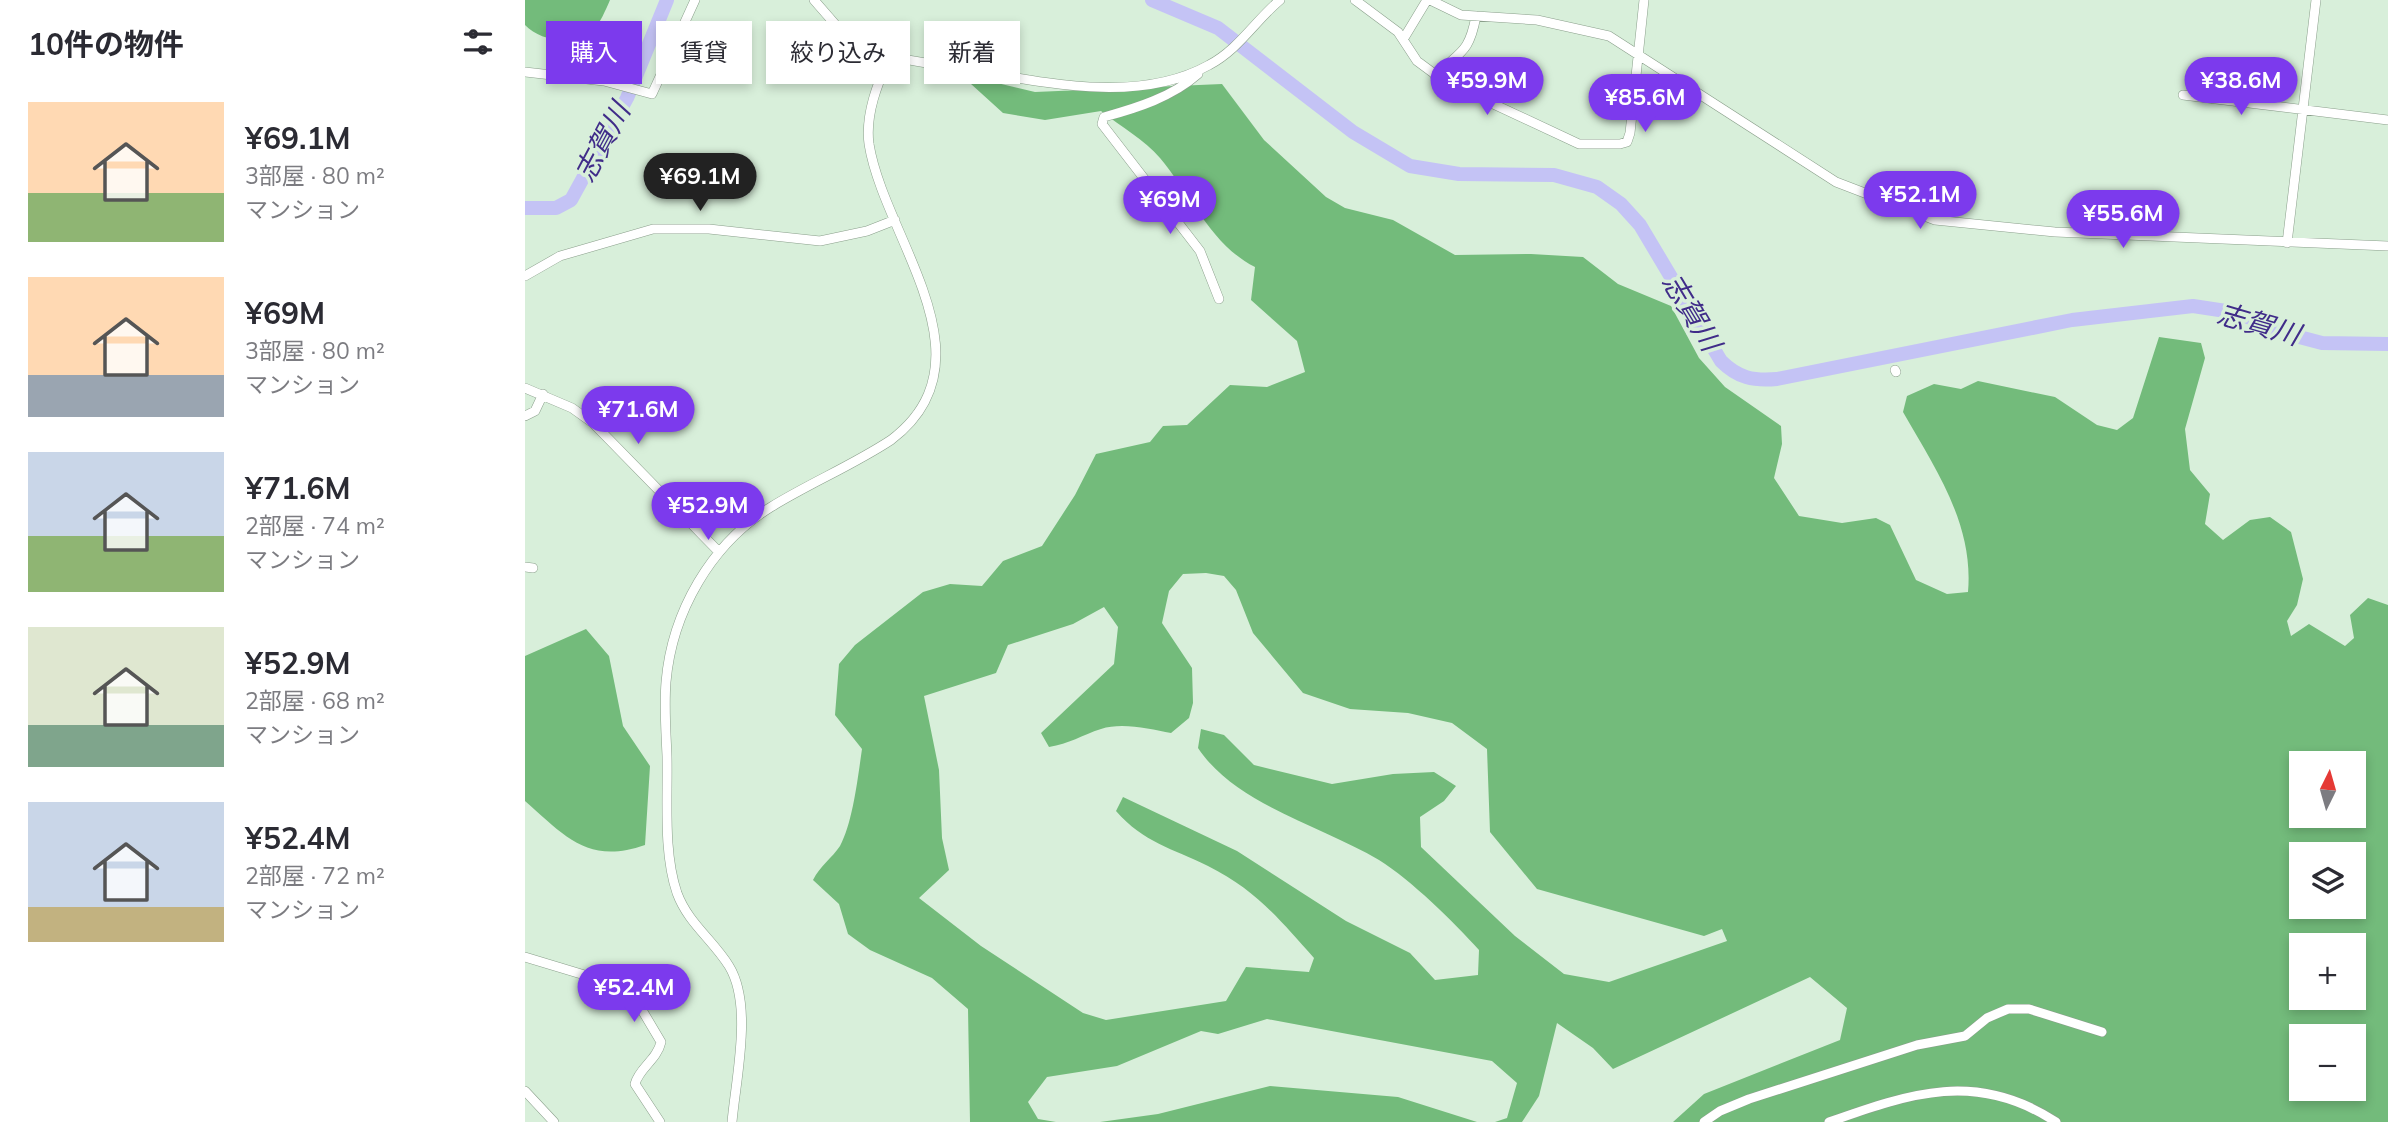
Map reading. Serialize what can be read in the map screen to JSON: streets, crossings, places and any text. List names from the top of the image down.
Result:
{
  "water": ["志賀川"],
  "north": "top",
  "page": {
    "heading": "10件の物件",
    "chip": [
      "購入",
      "賃貸",
      "絞り込み",
      "新着"
    ],
    "price": [
      "¥59.9M",
      "¥38.6M",
      "¥85.6M",
      "¥69.1M",
      "¥52.1M",
      "¥69M",
      "¥55.6M",
      "¥71.6M",
      "¥52.9M",
      "¥52.4M"
    ],
    "list": [
      {
        "name": "¥69.1M",
        "note": "3部屋 · 80 m² · マンション"
      },
      {
        "name": "¥69M",
        "note": "3部屋 · 80 m² · マンション"
      },
      {
        "name": "¥71.6M",
        "note": "2部屋 · 74 m² · マンション"
      },
      {
        "name": "¥52.9M",
        "note": "2部屋 · 68 m² · マンション"
      },
      {
        "name": "¥52.4M",
        "note": "2部屋 · 72 m² · マンション"
      }
    ],
    "map_buttons": ["+", "−"]
  }
}
